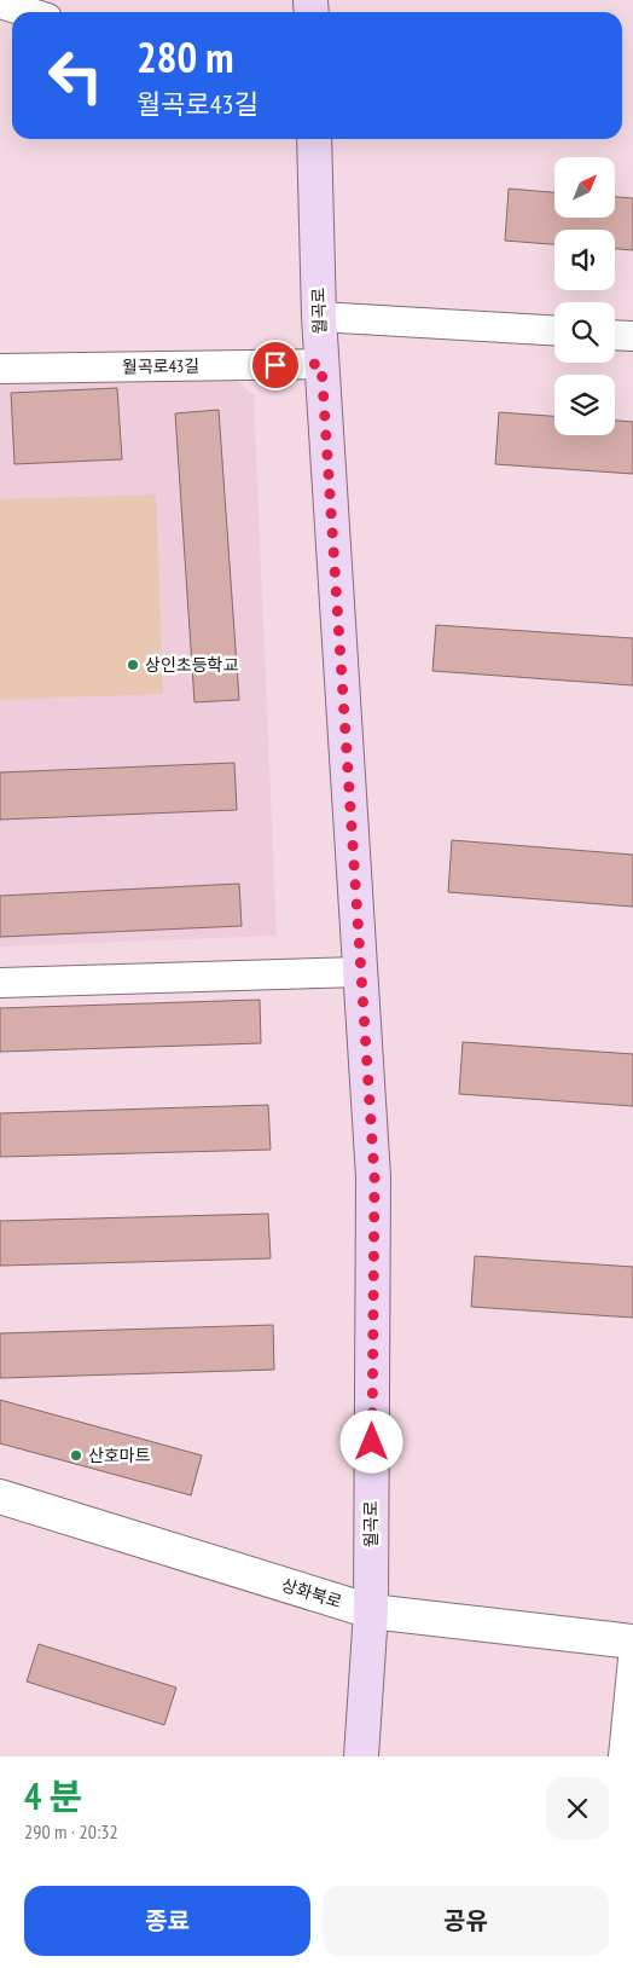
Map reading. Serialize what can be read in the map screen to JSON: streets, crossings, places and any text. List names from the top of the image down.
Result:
{
  "streets": {
    "main road": ["월곡로"],
    "street": ["월곡로43길", "상화북로"]
  },
  "crossings": [
    ["월곡로", "월곡로43길"],
    ["월곡로", "상화북로"]
  ],
  "places": ["상인초등학교", "산호마트"],
  "north": "top right",
  "page": {
    "turn": ["280 m", "월곡로43길"],
    "heading": ["4 분", "290 m · 20:32"],
    "buttons": ["종료", "공유"]
  }
}
